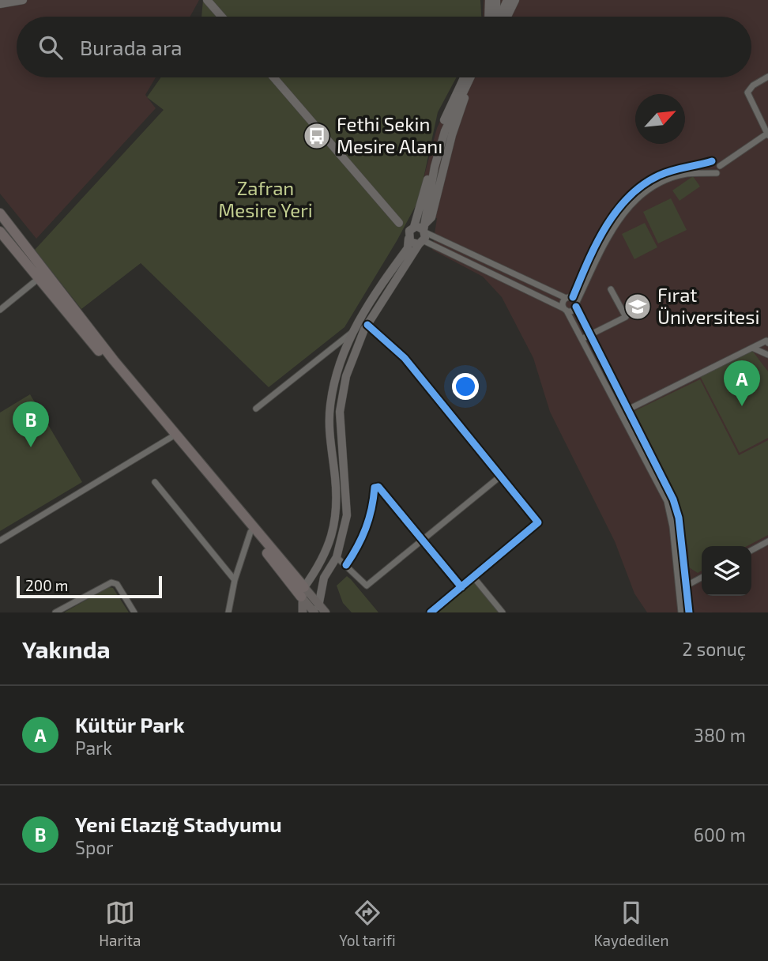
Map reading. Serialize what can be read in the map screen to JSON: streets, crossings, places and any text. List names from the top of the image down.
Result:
{
  "parks": ["Zafran Mesire Yeri"],
  "places": {
    "bus stop": ["Fethi Sekin Mesire Alanı"],
    "school or university": ["Fırat Üniversitesi"]
  },
  "scale_bar": "200 m",
  "north": "top right",
  "page": {
    "search": "Burada ara",
    "pins": ["A", "B"],
    "scale": "200 m",
    "heading": ["Yakında", "2 sonuç"],
    "list": [
      {
        "mark": "A",
        "name": "Kültür Park",
        "note": "Park",
        "value": "380 m"
      },
      {
        "mark": "B",
        "name": "Yeni Elazığ Stadyumu",
        "note": "Spor",
        "value": "600 m"
      }
    ],
    "nav": ["Harita", "Yol tarifi", "Kaydedilen"]
  }
}
